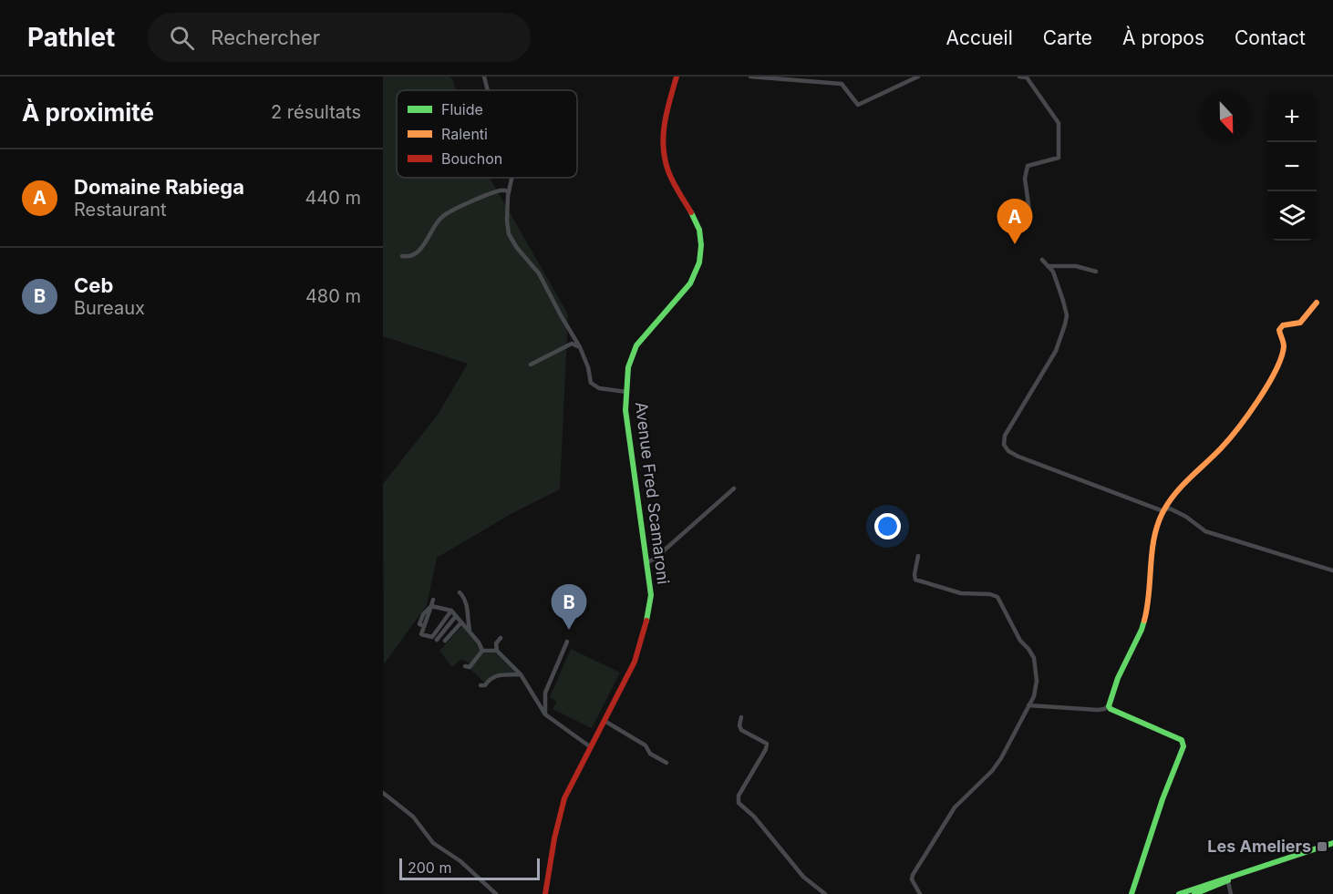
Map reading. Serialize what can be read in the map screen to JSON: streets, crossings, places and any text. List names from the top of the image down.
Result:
{
  "streets": {
    "main road": ["Avenue Fred Scamaroni"]
  },
  "places": {
    "transit": ["Les Ameliers"]
  },
  "legend": ["Fluide", "Ralenti", "Bouchon"],
  "scale_bar": "200 m",
  "north": "bottom",
  "page": {
    "header": "Pathlet",
    "search": "Rechercher",
    "nav": [
      "Accueil",
      "Carte",
      "À propos",
      "Contact"
    ],
    "heading": ["À proximité", "2 résultats"],
    "map_buttons": ["+", "−"],
    "list": [
      {
        "mark": "A",
        "name": "Domaine Rabiega",
        "note": "Restaurant",
        "value": "440 m"
      },
      {
        "mark": "B",
        "name": "Ceb",
        "note": "Bureaux",
        "value": "480 m"
      }
    ],
    "pins": ["A", "B"],
    "scale": "200 m"
  }
}
